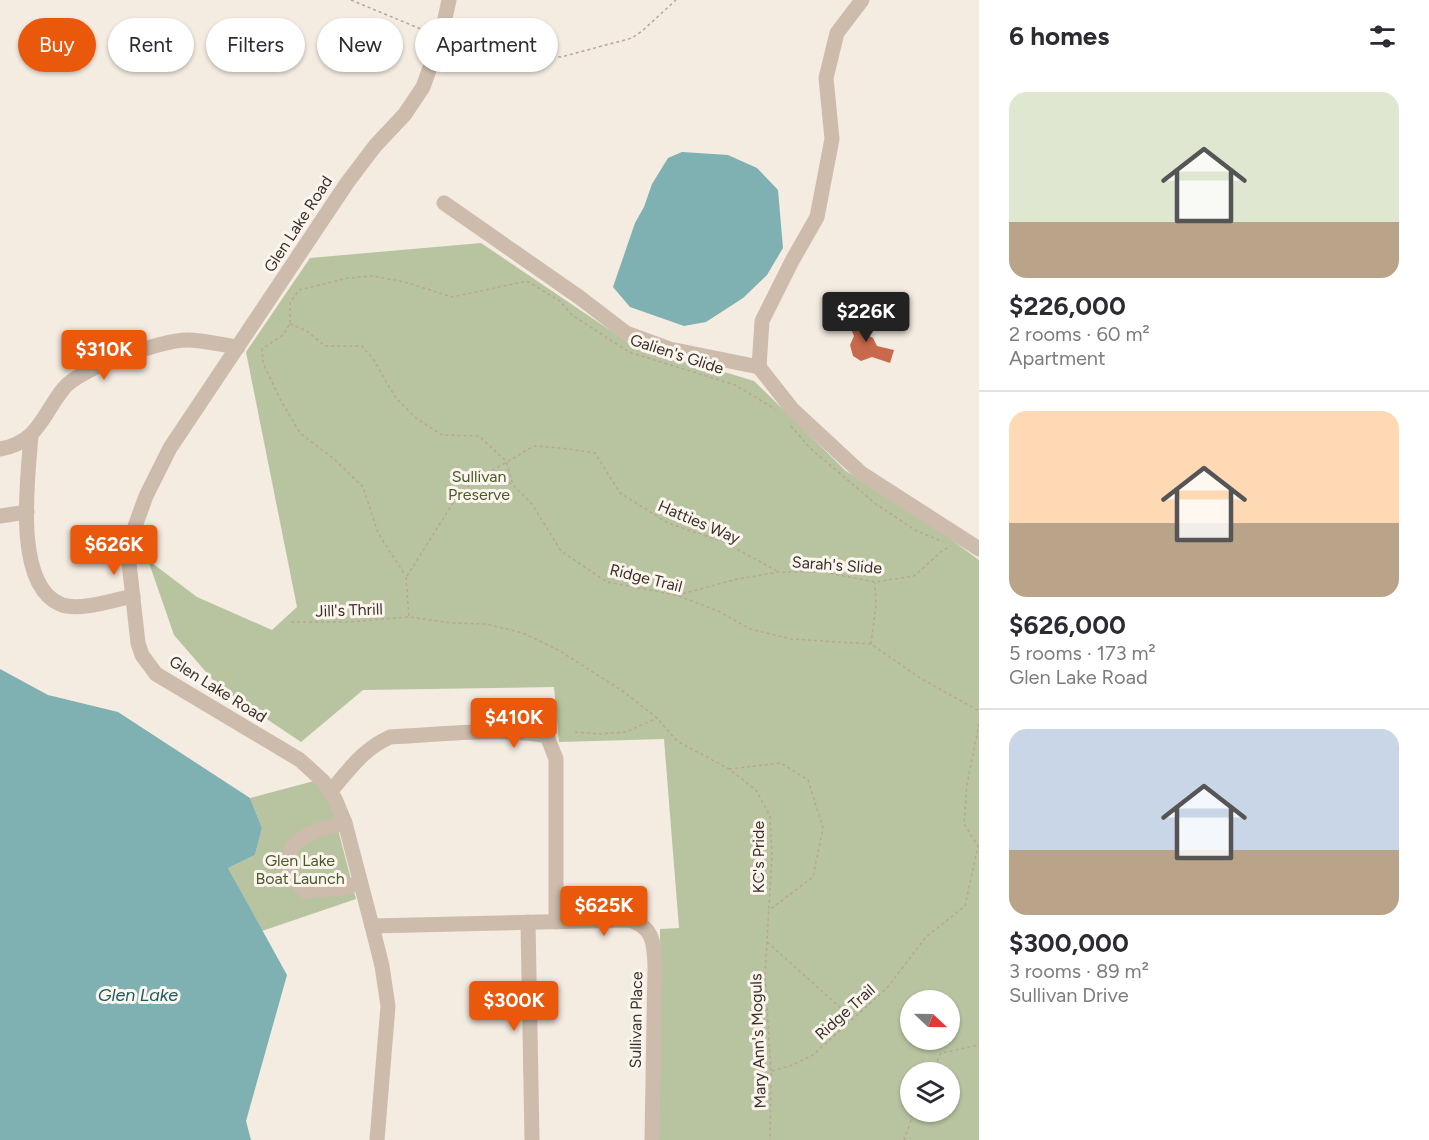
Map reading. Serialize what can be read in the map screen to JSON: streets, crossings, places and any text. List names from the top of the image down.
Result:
{
  "streets": {
    "street": ["Glen Lake Road", "Sullivan Place"],
    "path": [
      "Galien's Glide",
      "Hatties Way",
      "Sarah's Slide",
      "Ridge Trail",
      "Jill's Thrill",
      "KC's Pride",
      "Mary Ann's Moguls"
    ]
  },
  "crossings": [
    ["Glen Lake Road", "Sullivan Place"],
    ["Hatties Way", "Sarah's Slide"],
    ["Hatties Way", "Ridge Trail"],
    ["Sarah's Slide", "Ridge Trail"],
    ["Ridge Trail", "Mary Ann's Moguls"],
    ["Jill's Thrill", "KC's Pride"],
    ["KC's Pride", "Mary Ann's Moguls"]
  ],
  "water": ["Glen Lake"],
  "parks": ["Sullivan Preserve", "Glen Lake Boat Launch"],
  "north": "right",
  "page": {
    "heading": "6 homes",
    "chip": [
      "Buy",
      "Rent",
      "Filters",
      "New",
      "Apartment"
    ],
    "list": [
      {
        "name": "$226,000",
        "note": "2 rooms · 60 m² · Apartment"
      },
      {
        "name": "$626,000",
        "note": "5 rooms · 173 m² · Glen Lake Road"
      },
      {
        "name": "$300,000",
        "note": "3 rooms · 89 m² · Sullivan Drive"
      }
    ],
    "price": [
      "$226K",
      "$310K",
      "$626K",
      "$410K",
      "$625K",
      "$300K"
    ]
  }
}
